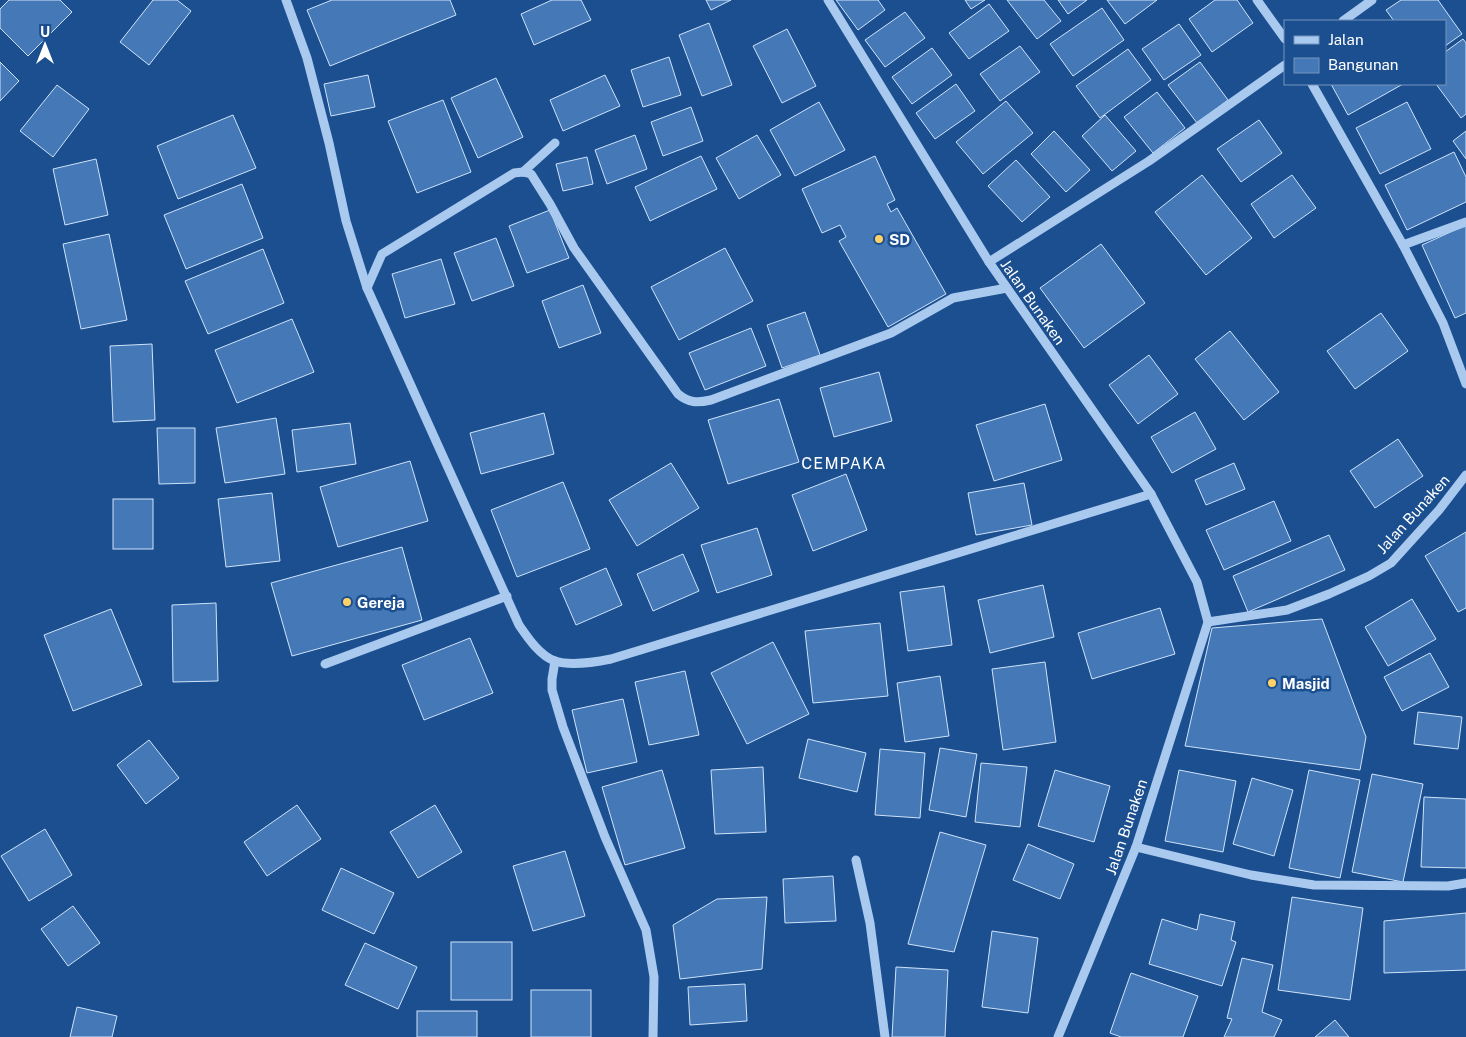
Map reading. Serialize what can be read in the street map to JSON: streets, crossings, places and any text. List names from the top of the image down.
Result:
{
  "streets": {
    "street": ["Jalan Bunaken"]
  },
  "districts": ["CEMPAKA"],
  "places": ["SD", "Gereja", "Masjid"],
  "legend": ["Jalan", "Bangunan"],
  "north": "top"
}
